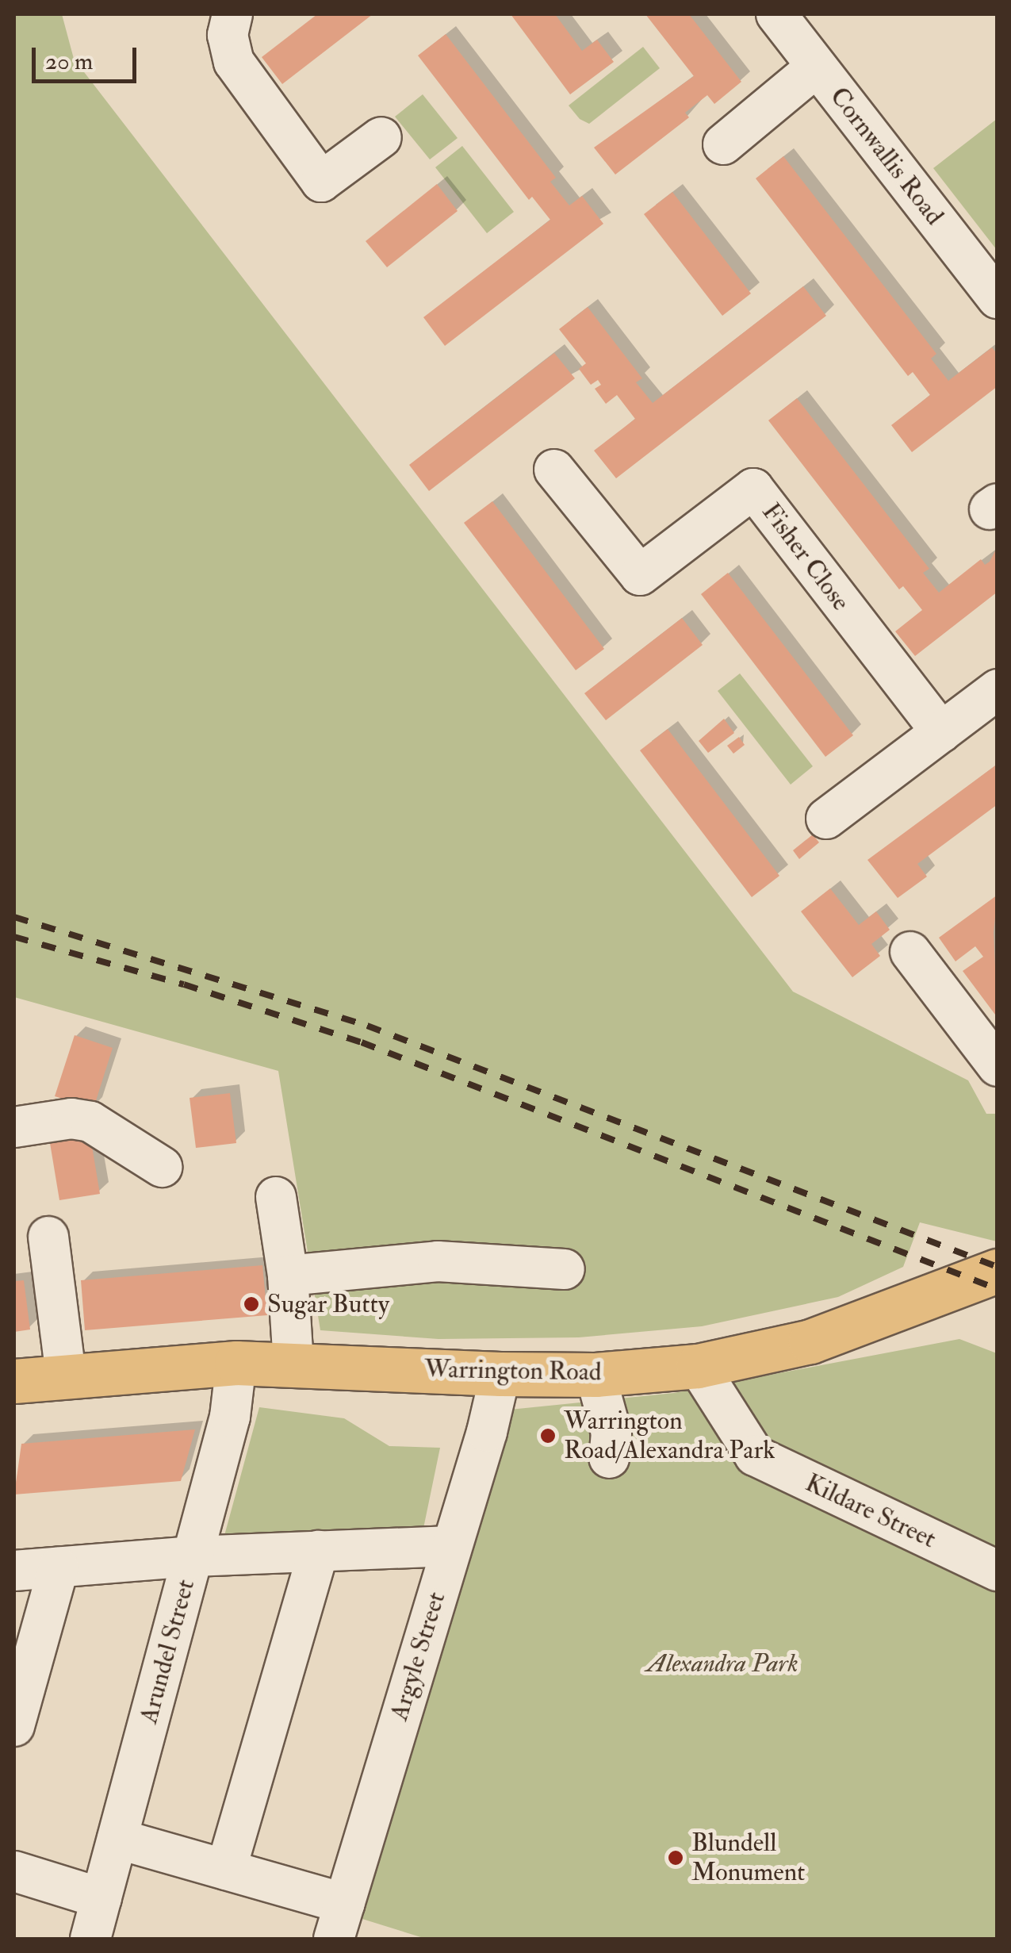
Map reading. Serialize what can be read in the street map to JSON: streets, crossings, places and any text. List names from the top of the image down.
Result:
{
  "streets": {
    "main road": ["Warrington Road"],
    "street": [
      "Cornwallis Road",
      "Fisher Close",
      "Kildare Street",
      "Arundel Street",
      "Argyle Street"
    ]
  },
  "crossings": [
    ["Warrington Road", "Kildare Street"],
    ["Warrington Road", "Arundel Street"],
    ["Warrington Road", "Argyle Street"]
  ],
  "parks": ["Alexandra Park"],
  "places": ["Sugar Butty", "Warrington Road/Alexandra Park", "Blundell Monument"],
  "scale_bar": "20 m"
}
